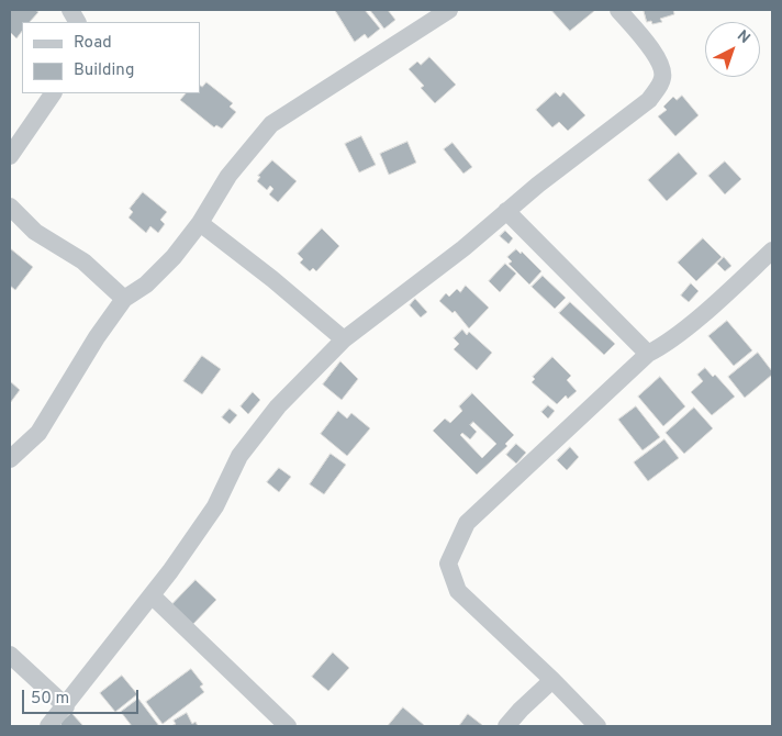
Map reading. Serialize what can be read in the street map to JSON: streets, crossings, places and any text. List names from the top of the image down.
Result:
{
  "legend": ["Road", "Building"],
  "scale_bar": "50 m",
  "north": "top right"
}
